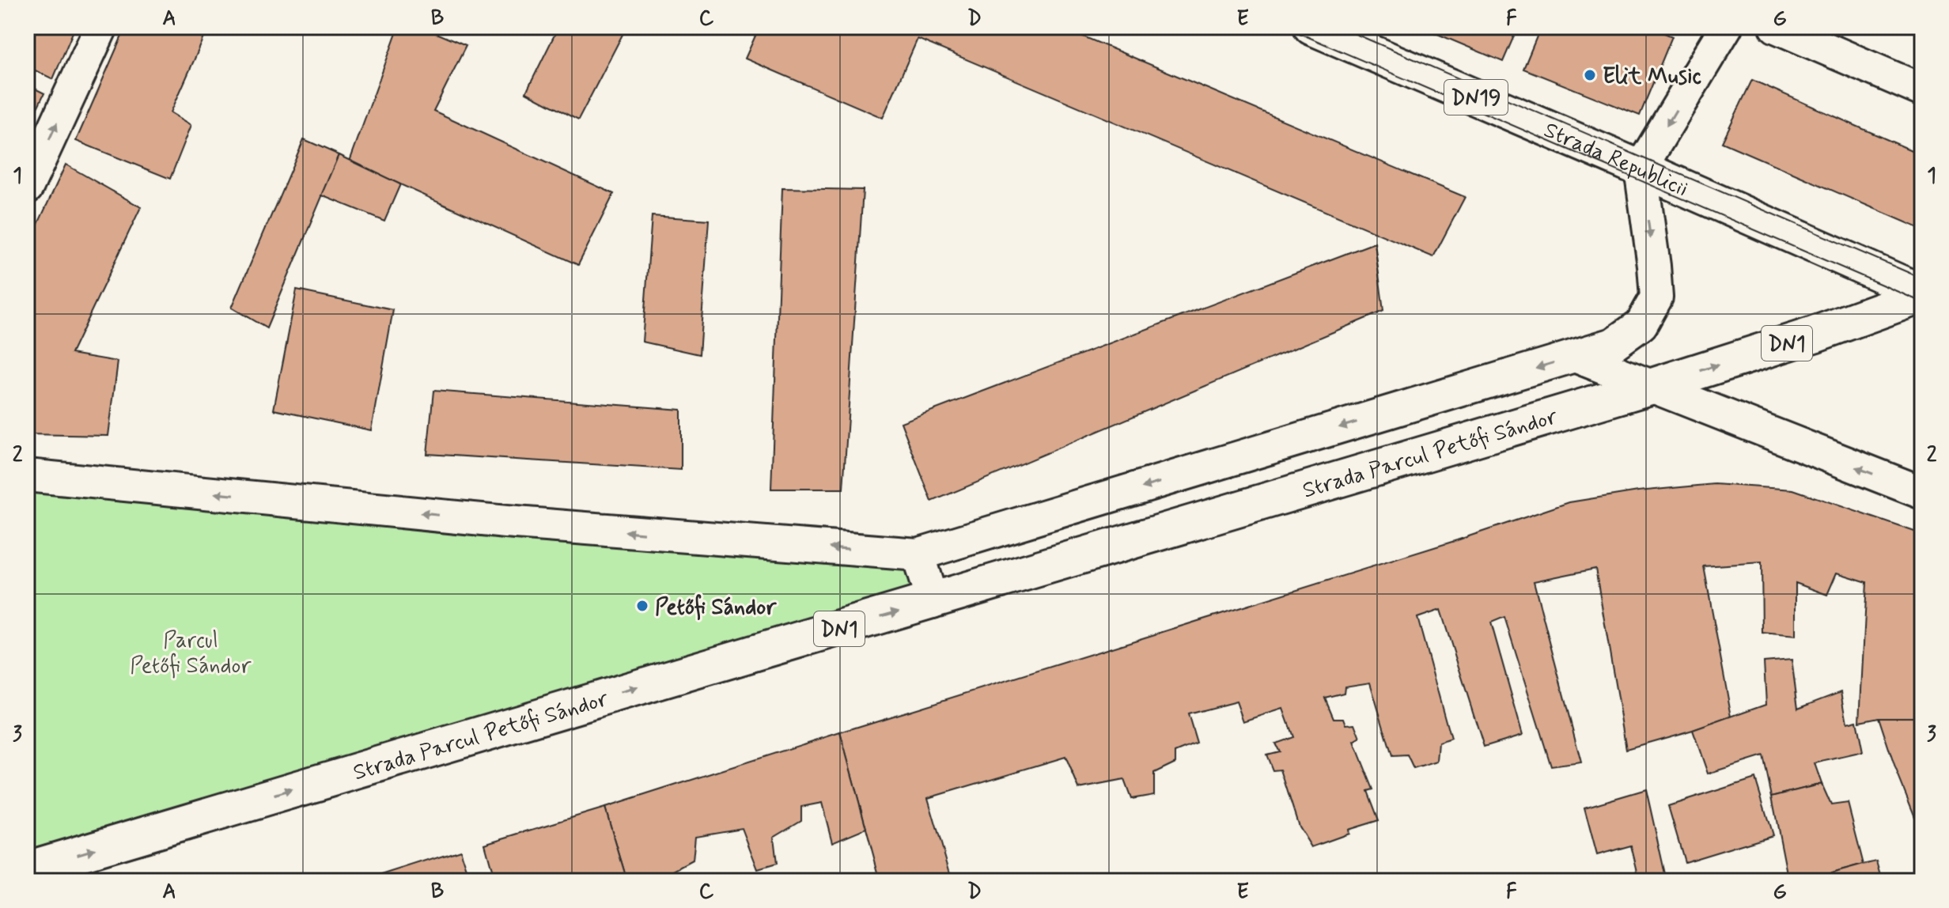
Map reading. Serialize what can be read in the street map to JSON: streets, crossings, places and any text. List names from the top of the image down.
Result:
{
  "streets": {
    "main road": [
      "DN19",
      "Strada Republicii",
      "DN1",
      "Strada Parcul Petőfi Sándor"
    ]
  },
  "crossings": [
    ["Strada Republicii", "Strada Parcul Petőfi Sándor"]
  ],
  "one_way": ["Strada Parcul Petőfi Sándor"],
  "parks": ["Parcul Petőfi Sándor"],
  "places": ["Elit Music", "Petőfi Sándor"],
  "grid": {
    "columns": [
      "A",
      "B",
      "C",
      "D",
      "E",
      "F",
      "G"
    ],
    "rows": ["1", "2", "3"]
  }
}
